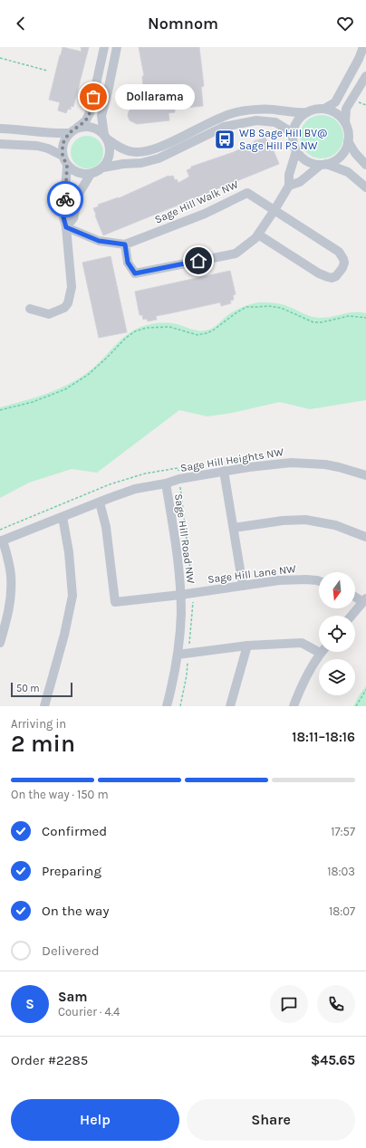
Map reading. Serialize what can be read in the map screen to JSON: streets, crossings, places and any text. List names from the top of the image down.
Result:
{
  "streets": {
    "street": [
      "Sage Hill Walk NW",
      "Sage Hill Heights NW",
      "Sage Hill Road NW",
      "Sage Hill Lane NW"
    ]
  },
  "crossings": [
    ["Sage Hill Heights NW", "Sage Hill Road NW"],
    ["Sage Hill Road NW", "Sage Hill Lane NW"]
  ],
  "places": {
    "other": ["Dollarama"],
    "bus stop": ["WB Sage Hill BV@ Sage Hill PS NW"]
  },
  "scale_bar": "50 m",
  "north": "bottom",
  "page": {
    "header": "Nomnom",
    "bubble": "Dollarama",
    "scale": "50 m",
    "heading": ["2 min", "Arriving in", "18:11–18:16"],
    "panel": [
      "Sam",
      "Courier · 4.4",
      "Order #2285",
      "$45.65"
    ],
    "bar": "On the way · 150 m",
    "list": [
      ["Confirmed", "17:57"],
      ["Preparing", "18:03"],
      ["On the way", "18:07"],
      "Delivered"
    ],
    "round": "S",
    "buttons": ["Help", "Share"]
  }
}
